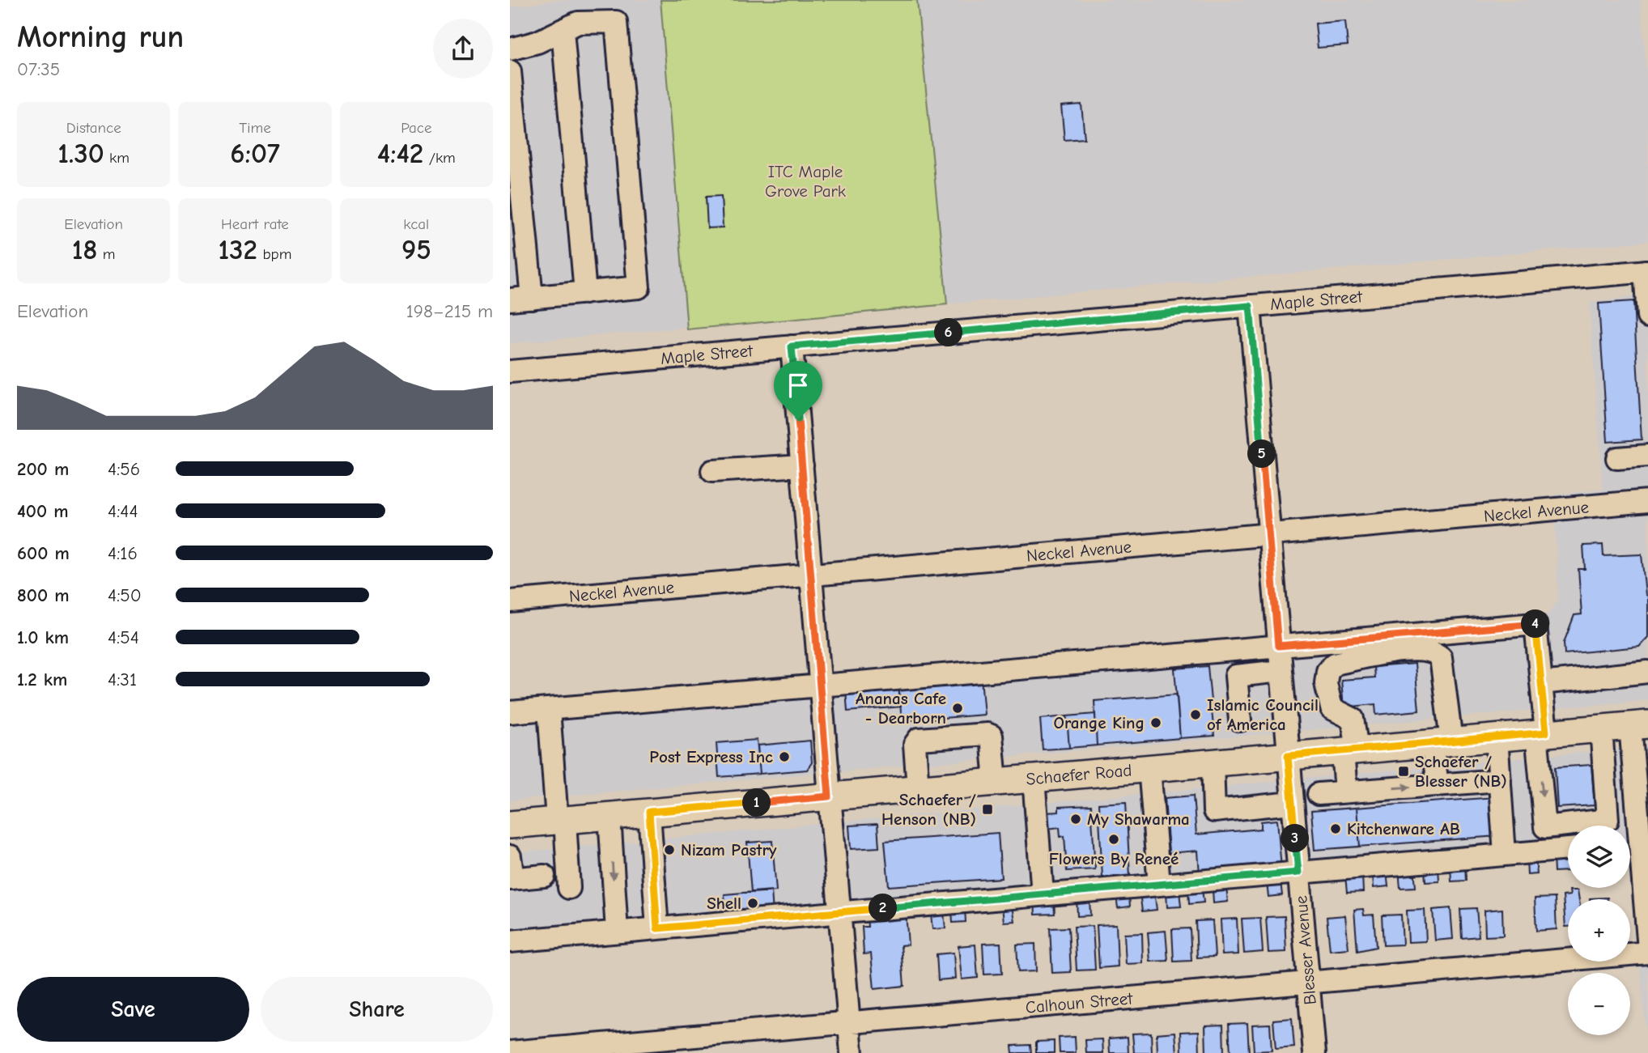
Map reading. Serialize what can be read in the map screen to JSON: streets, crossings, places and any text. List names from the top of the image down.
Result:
{
  "streets": {
    "main road": ["Schaefer Road"],
    "street": [
      "Maple Street",
      "Neckel Avenue",
      "Blesser Avenue",
      "Calhoun Street"
    ]
  },
  "crossings": [
    ["Maple Street", "Blesser Avenue"],
    ["Neckel Avenue", "Blesser Avenue"],
    ["Schaefer Road", "Blesser Avenue"],
    ["Blesser Avenue", "Calhoun Street"]
  ],
  "parks": ["ITC Maple Grove Park"],
  "places": {
    "other": [
      "Ananas Cafe - Dearborn",
      "Islamic Council of America",
      "Orange King",
      "Post Express Inc",
      "My Shawarma",
      "Kitchenware AB",
      "Flowers By Reneé",
      "Nizam Pastry",
      "Shell"
    ],
    "transit": ["Schaefer / Blesser (NB)", "Schaefer / Henson (NB)"]
  },
  "page": {
    "heading": ["Morning run", "07:35"],
    "stats": [
      ["Distance", "1.30 km"],
      ["Time", "6:07"],
      ["Pace", "4:42 /km"],
      ["Elevation", "18 m"],
      ["Heart rate", "132 bpm"],
      ["kcal", "95"]
    ],
    "chart": ["Elevation", "198–215 m"],
    "pins": [
      "6",
      "5",
      "4",
      "1",
      "3",
      "2"
    ],
    "list": [
      {
        "name": "200 m",
        "note": "4:56"
      },
      {
        "name": "400 m",
        "note": "4:44"
      },
      {
        "name": "600 m",
        "note": "4:16"
      },
      {
        "name": "800 m",
        "note": "4:50"
      },
      {
        "name": "1.0 km",
        "note": "4:54"
      },
      {
        "name": "1.2 km",
        "note": "4:31"
      }
    ],
    "map_buttons": ["+", "−"],
    "buttons": ["Save", "Share"]
  }
}
